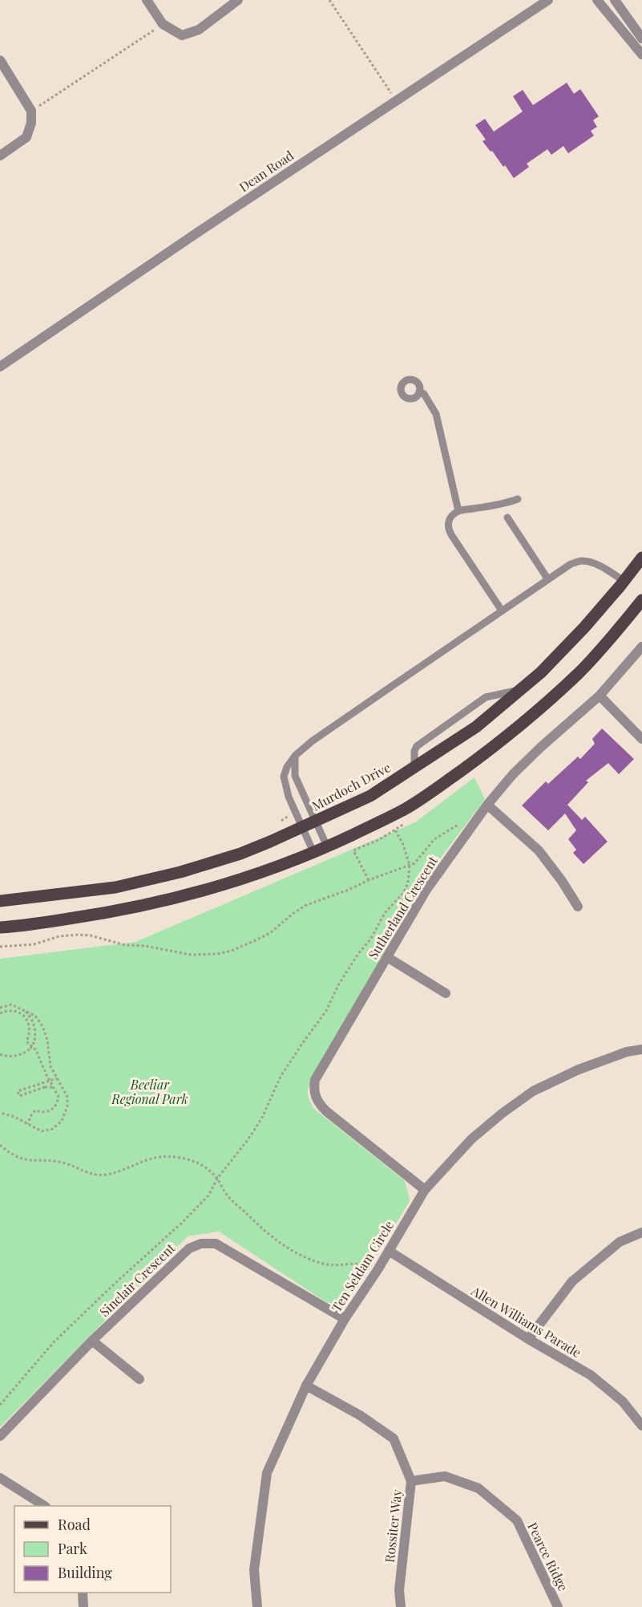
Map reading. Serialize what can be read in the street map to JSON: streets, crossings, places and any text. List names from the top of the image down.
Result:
{
  "streets": {
    "main road": ["Murdoch Drive"],
    "street": [
      "Dean Road",
      "Sutherland Crescent",
      "Ten Seldam Circle",
      "Sinclair Crescent",
      "Allen Williams Parade",
      "Rossiter Way",
      "Pearce Ridge"
    ]
  },
  "crossings": [
    ["Sutherland Crescent", "Ten Seldam Circle"],
    ["Ten Seldam Circle", "Sinclair Crescent"],
    ["Ten Seldam Circle", "Allen Williams Parade"],
    ["Ten Seldam Circle", "Rossiter Way"],
    ["Rossiter Way", "Pearce Ridge"]
  ],
  "parks": ["Beeliar Regional Park"],
  "legend": ["Road", "Park", "Building"]
}
